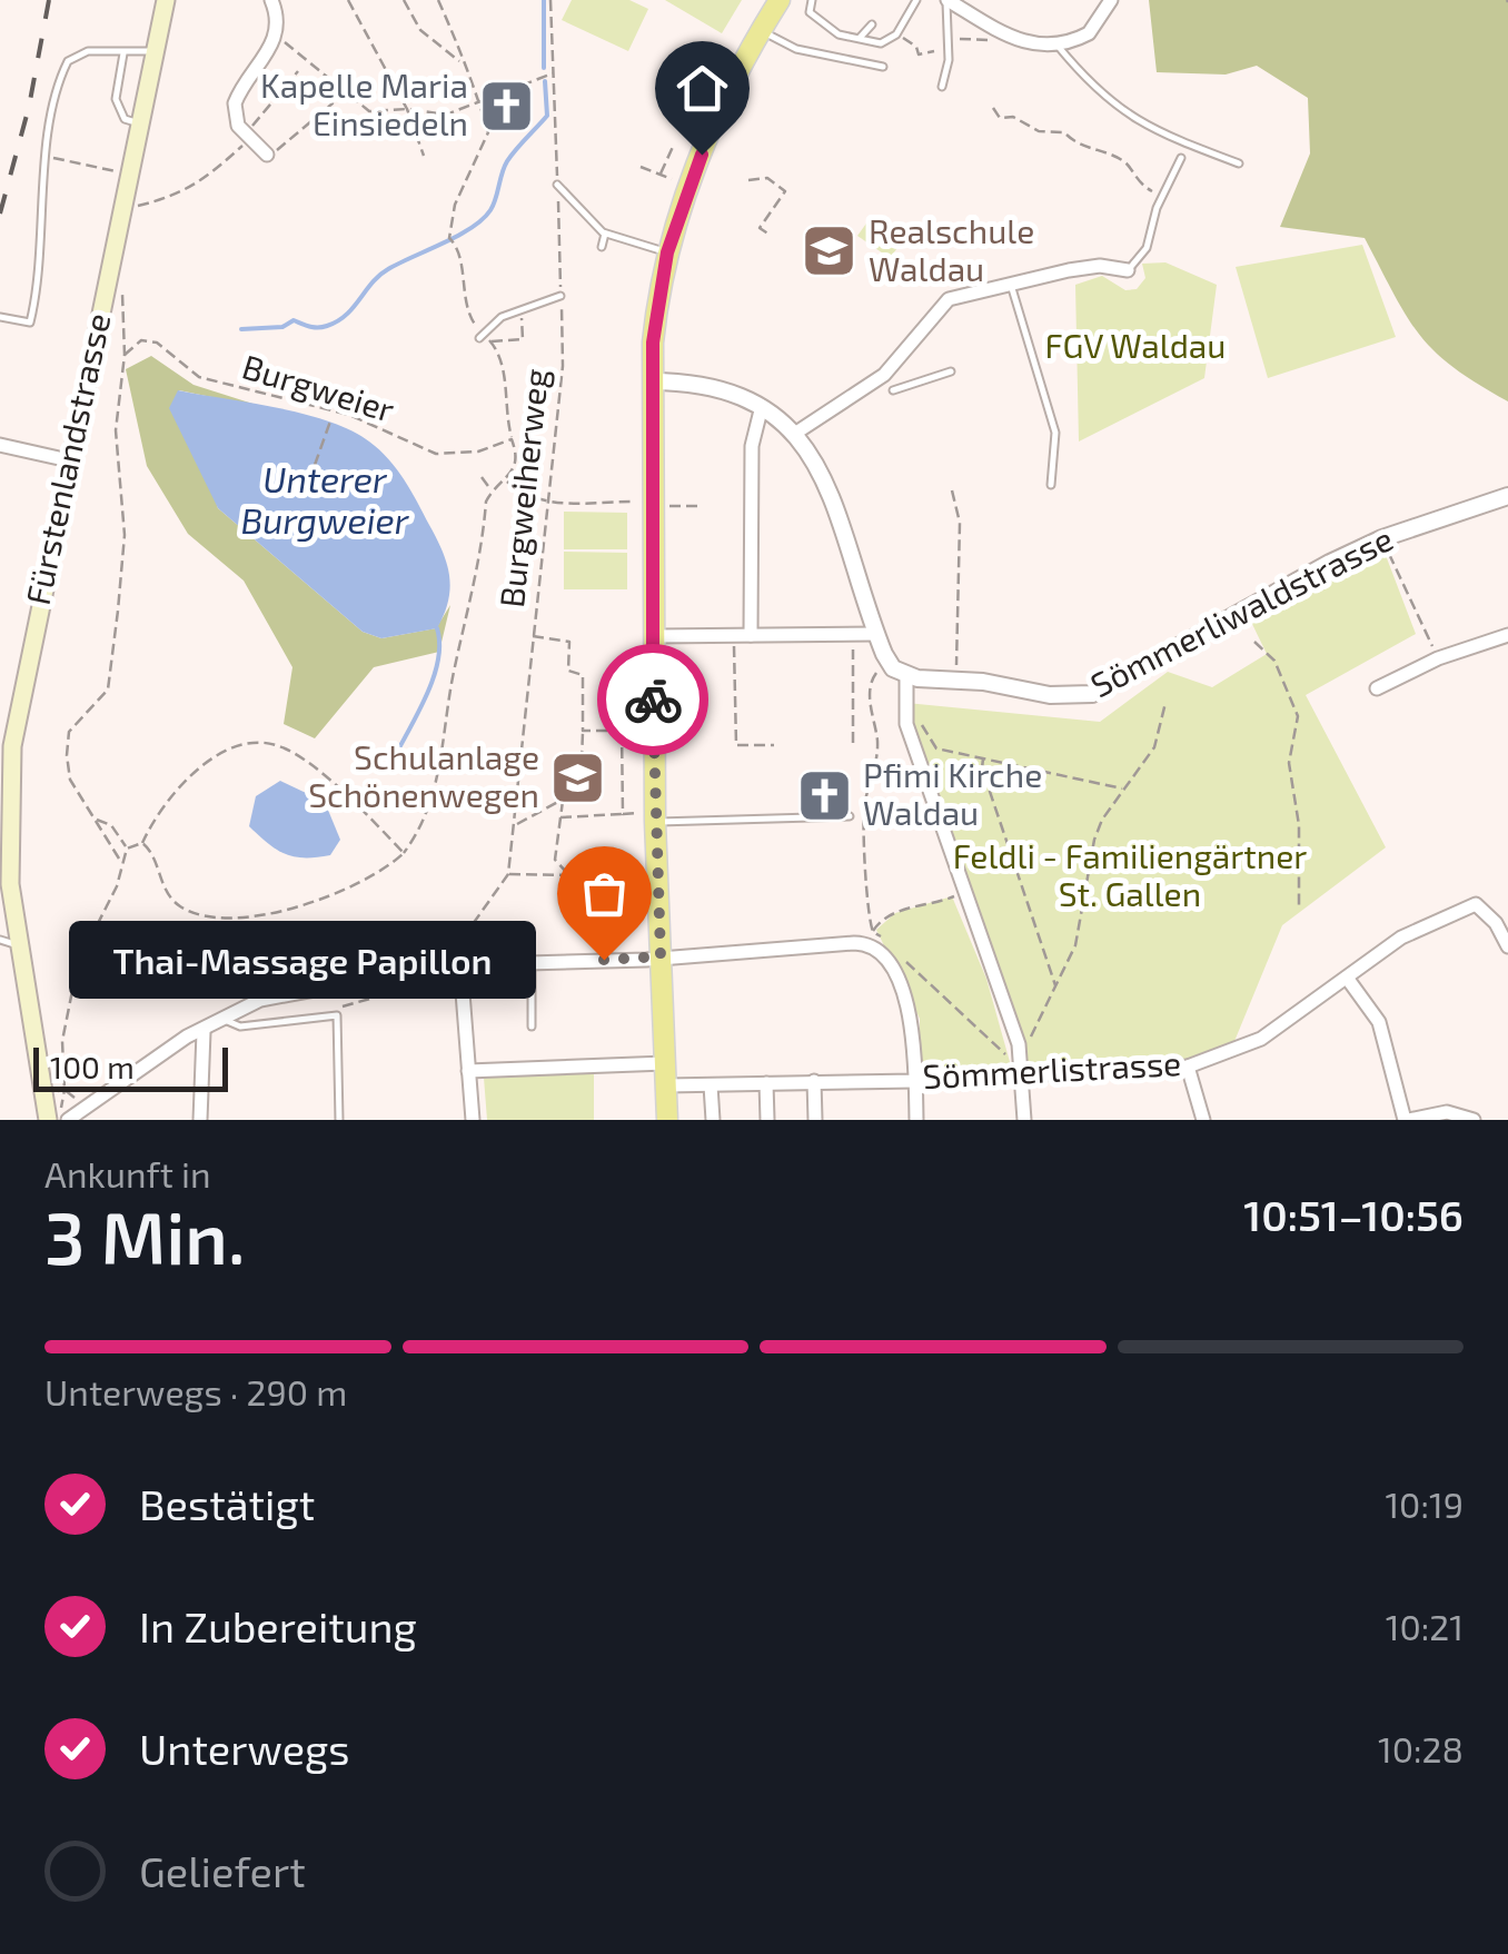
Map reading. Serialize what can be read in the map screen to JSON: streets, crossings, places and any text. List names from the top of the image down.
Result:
{
  "streets": {
    "main road": ["Fürstenlandstrasse"],
    "street": ["Sömmerliwaldstrasse", "Sömmerlistrasse"],
    "path": ["Burgweier", "Burgweiherweg"]
  },
  "water": ["Unterer Burgweier"],
  "parks": ["FGV Waldau", "Feldli - Familiengärtner St. Gallen"],
  "places": {
    "church": ["Kapelle Maria Einsiedeln", "Pfimi Kirche Waldau"],
    "school or university": ["Realschule Waldau", "Schulanlage Schönenwegen"],
    "other": ["Thai-Massage Papillon"]
  },
  "scale_bar": "100 m",
  "page": {
    "bubble": "Thai-Massage Papillon",
    "scale": "100 m",
    "heading": ["3 Min.", "Ankunft in", "10:51–10:56"],
    "bar": "Unterwegs · 290 m",
    "list": [
      ["Bestätigt", "10:19"],
      ["In Zubereitung", "10:21"],
      ["Unterwegs", "10:28"],
      "Geliefert"
    ]
  }
}
